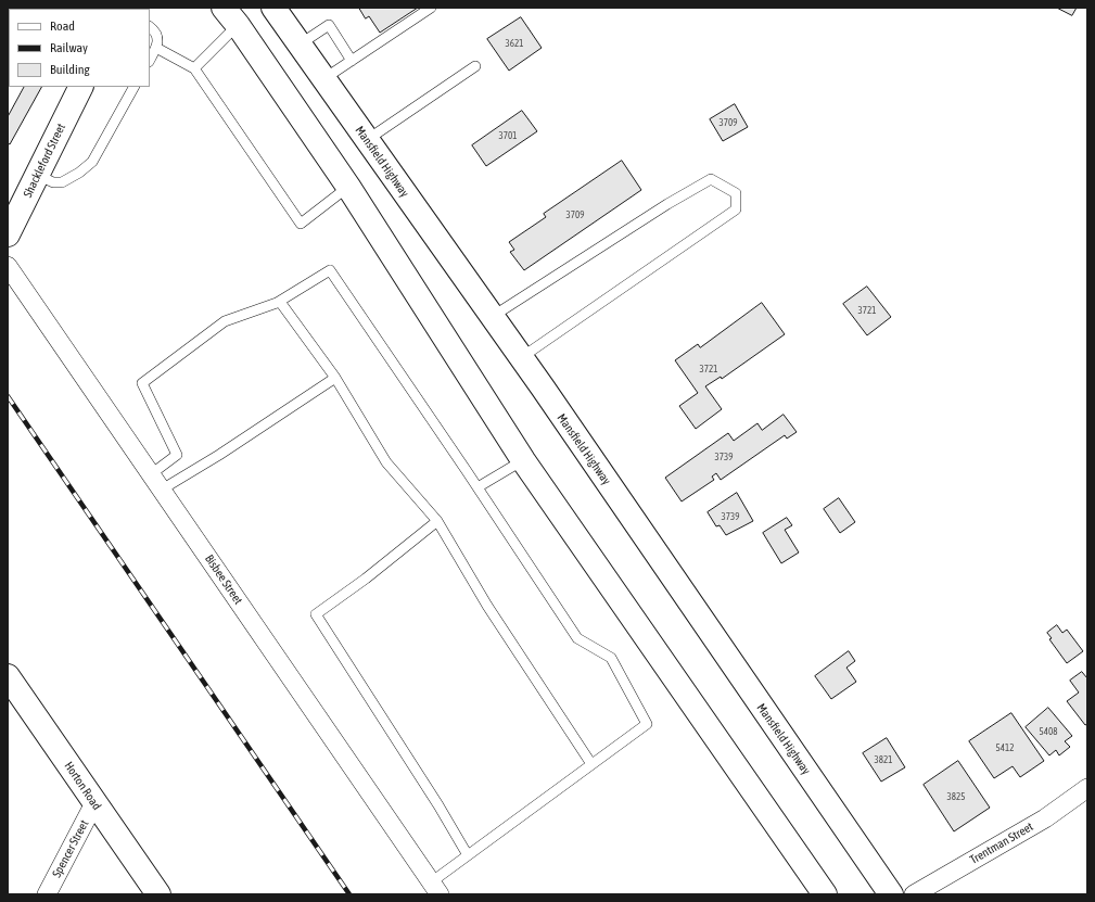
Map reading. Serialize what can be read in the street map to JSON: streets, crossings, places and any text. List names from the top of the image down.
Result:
{
  "streets": {
    "main road": ["Shackleford Street", "Mansfield Highway", "Horton Road"],
    "street": ["Bisbee Street", "Trentman Street", "Spencer Street"]
  },
  "crossings": [
    ["Horton Road", "Spencer Street"]
  ],
  "house_numbers": [
    "3621",
    "3709",
    "3701",
    "3709",
    "3721",
    "3721",
    "3739",
    "3739",
    "5408",
    "5412",
    "3821",
    "3825"
  ],
  "legend": ["Road", "Railway", "Building"]
}
